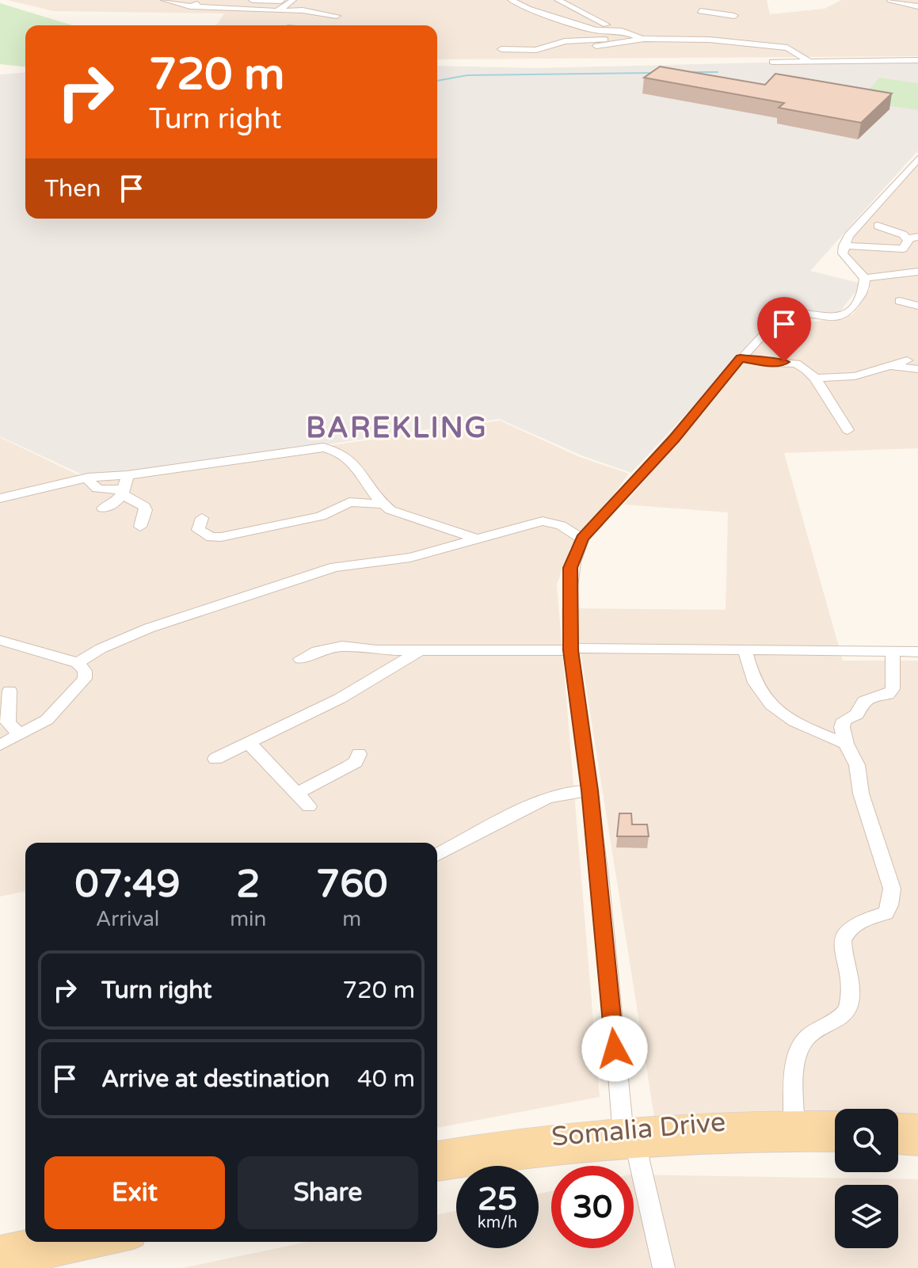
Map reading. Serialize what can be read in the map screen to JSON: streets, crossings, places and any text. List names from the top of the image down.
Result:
{
  "streets": {
    "main road": ["Somalia Drive"]
  },
  "districts": ["BAREKLING"],
  "page": {
    "turn": ["720 m", "Turn right"],
    "then": "Then",
    "eta": [
      "07:49",
      "Arrival",
      "2",
      "min",
      "760",
      "m"
    ],
    "list": [
      {
        "name": "Turn right",
        "value": "720 m"
      },
      {
        "name": "Arrive at destination",
        "value": "40 m"
      }
    ],
    "buttons": ["Exit", "Share"],
    "speed": "25 km/h",
    "limit": "30"
  }
}
